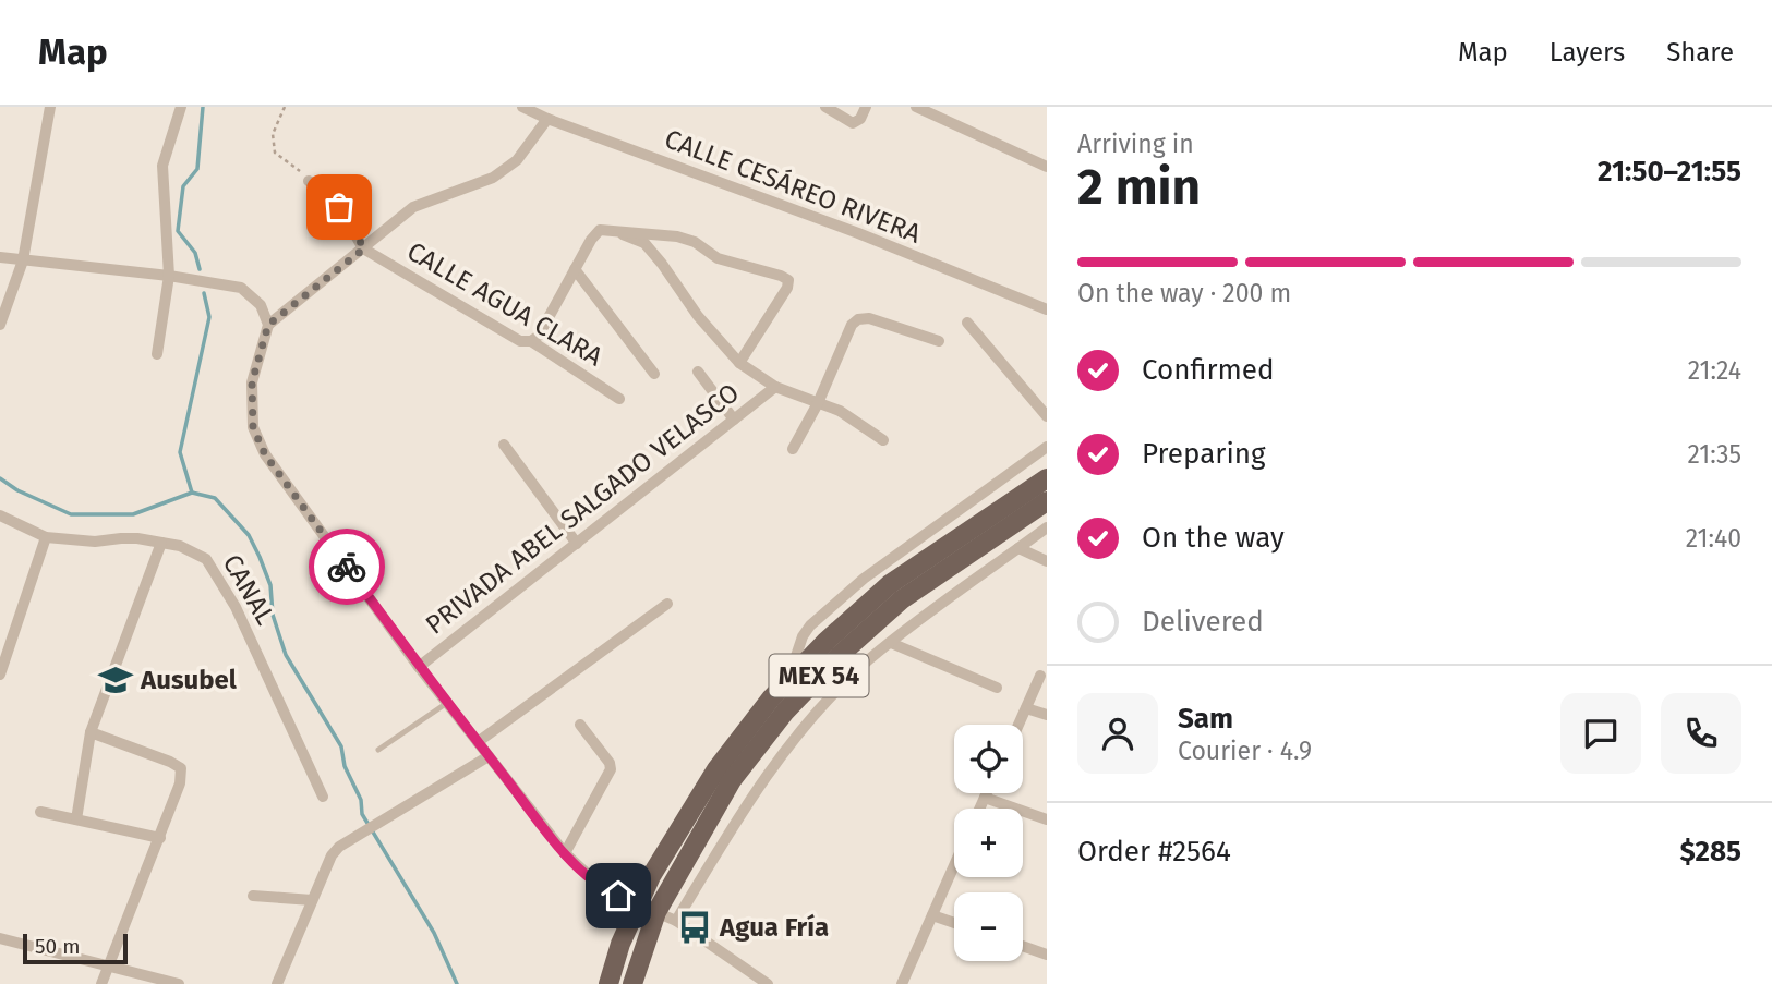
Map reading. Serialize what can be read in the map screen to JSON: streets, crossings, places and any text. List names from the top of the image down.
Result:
{
  "streets": {
    "main road": ["MEX 54"],
    "street": [
      "CALLE CESÁREO RIVERA",
      "CALLE AGUA CLARA",
      "PRIVADA ABEL SALGADO VELASCO",
      "CANAL"
    ]
  },
  "places": {
    "school or university": ["Ausubel"],
    "bus stop": ["Agua Fría"]
  },
  "scale_bar": "50 m",
  "page": {
    "header": "Map",
    "nav": ["Map", "Layers", "Share"],
    "heading": ["2 min", "Arriving in", "21:50–21:55"],
    "panel": [
      "Sam",
      "Courier · 4.9",
      "Order #2564",
      "$285"
    ],
    "bar": "On the way · 200 m",
    "list": [
      ["Confirmed", "21:24"],
      ["Preparing", "21:35"],
      ["On the way", "21:40"],
      "Delivered"
    ],
    "map_buttons": ["+", "−"],
    "scale": "50 m"
  }
}
